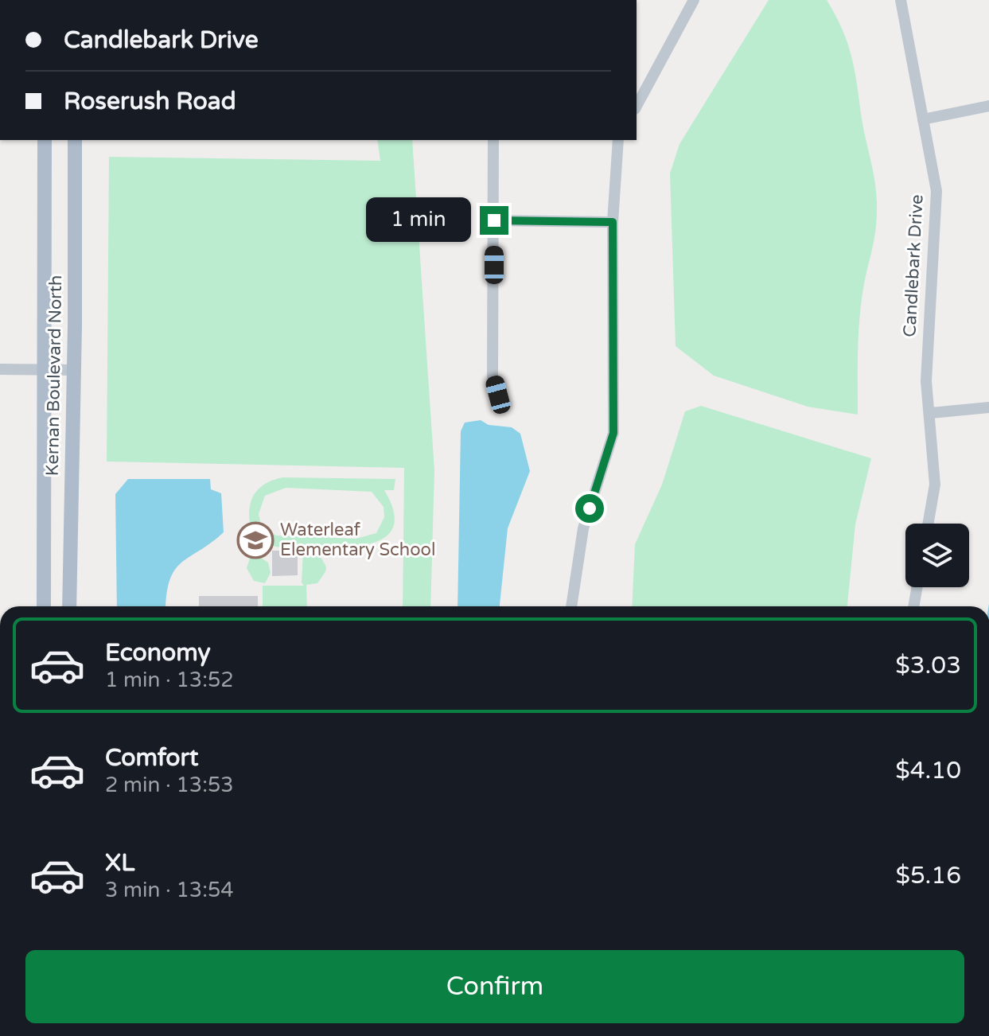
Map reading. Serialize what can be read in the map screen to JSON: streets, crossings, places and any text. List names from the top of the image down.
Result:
{
  "streets": {
    "main road": ["Kernan Boulevard North"],
    "street": ["Candlebark Drive"]
  },
  "places": {
    "school or university": ["Waterleaf Elementary School"]
  },
  "page": {
    "banner": ["Candlebark Drive", "Roserush Road"],
    "bubble": "1 min",
    "list": [
      {
        "name": "Economy",
        "note": "1 min · 13:52",
        "value": "$3.03"
      },
      {
        "name": "Comfort",
        "note": "2 min · 13:53",
        "value": "$4.10"
      },
      {
        "name": "XL",
        "note": "3 min · 13:54",
        "value": "$5.16"
      }
    ],
    "buttons": "Confirm"
  }
}
